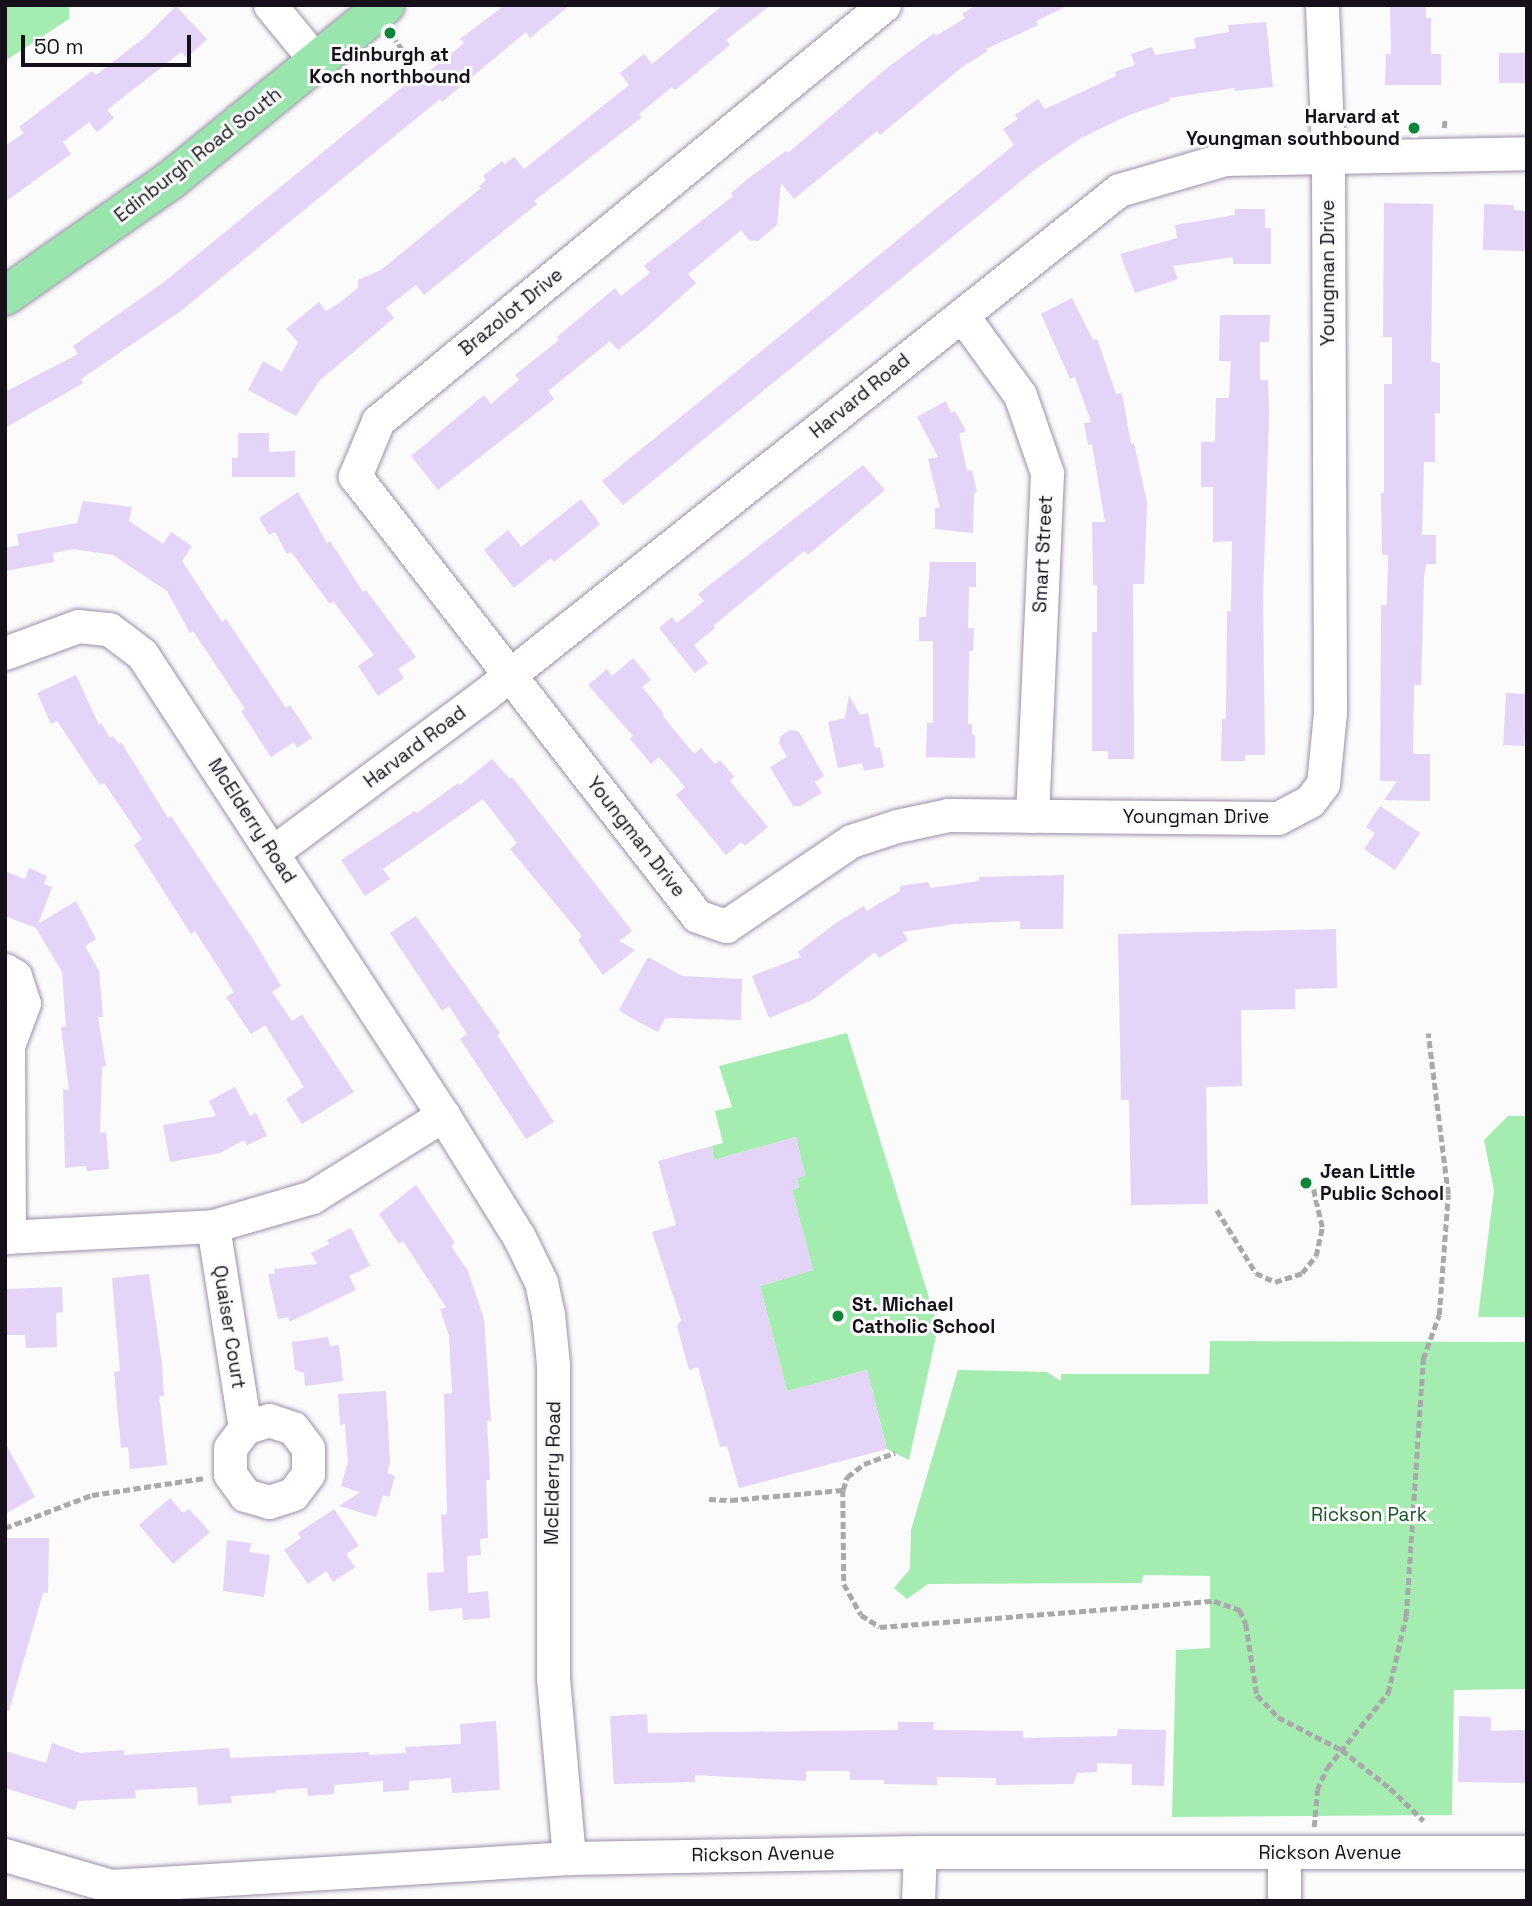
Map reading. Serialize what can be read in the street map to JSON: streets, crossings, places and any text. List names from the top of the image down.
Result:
{
  "streets": {
    "main road": ["Edinburgh Road South"],
    "street": [
      "Youngman Drive",
      "Brazolot Drive",
      "Harvard Road",
      "Smart Street",
      "McElderry Road",
      "Quaiser Court",
      "Rickson Avenue"
    ]
  },
  "crossings": [
    ["Youngman Drive", "Brazolot Drive"],
    ["Youngman Drive", "Harvard Road"],
    ["Youngman Drive", "Smart Street"],
    ["Brazolot Drive", "Harvard Road"],
    ["Harvard Road", "Smart Street"],
    ["Harvard Road", "McElderry Road"],
    ["McElderry Road", "Rickson Avenue"]
  ],
  "parks": ["Rickson Park"],
  "places": [
    "Edinburgh at Koch northbound",
    "Harvard at Youngman southbound",
    "Jean Little Public School",
    "St. Michael Catholic School"
  ],
  "scale_bar": "50 m"
}
